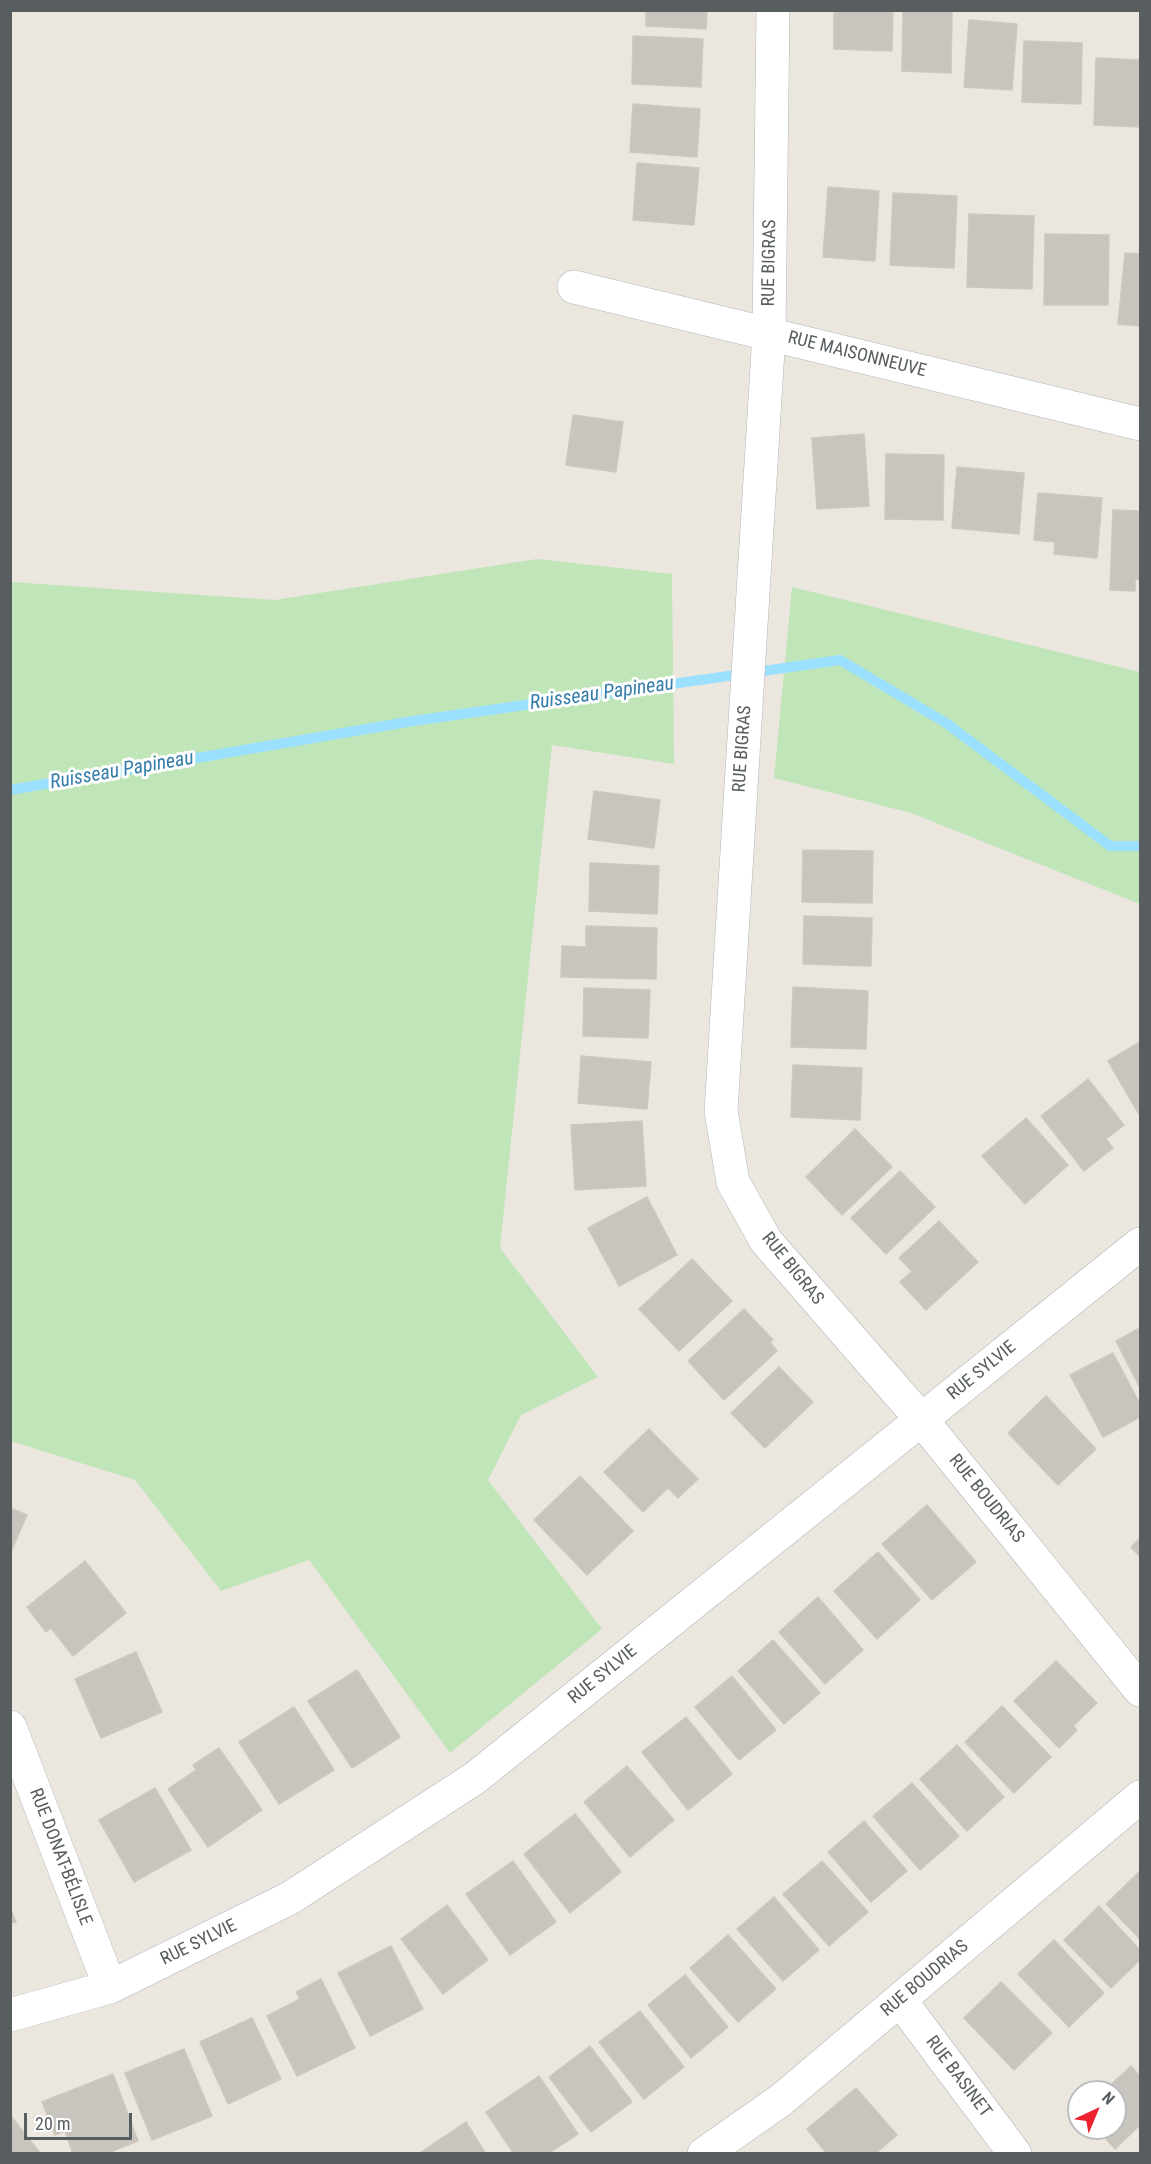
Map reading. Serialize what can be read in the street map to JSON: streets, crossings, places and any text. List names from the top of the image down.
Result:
{
  "streets": {
    "street": [
      "RUE BIGRAS",
      "RUE MAISONNEUVE",
      "RUE SYLVIE",
      "RUE BOUDRIAS",
      "RUE DONAT-BÉLISLE",
      "RUE BASINET"
    ]
  },
  "crossings": [
    ["RUE BIGRAS", "RUE MAISONNEUVE"],
    ["RUE BIGRAS", "RUE SYLVIE"],
    ["RUE BIGRAS", "RUE BOUDRIAS"],
    ["RUE SYLVIE", "RUE BOUDRIAS"],
    ["RUE SYLVIE", "RUE DONAT-BÉLISLE"],
    ["RUE BOUDRIAS", "RUE BASINET"]
  ],
  "water": ["Ruisseau Papineau"],
  "scale_bar": "20 m",
  "north": "top right"
}
